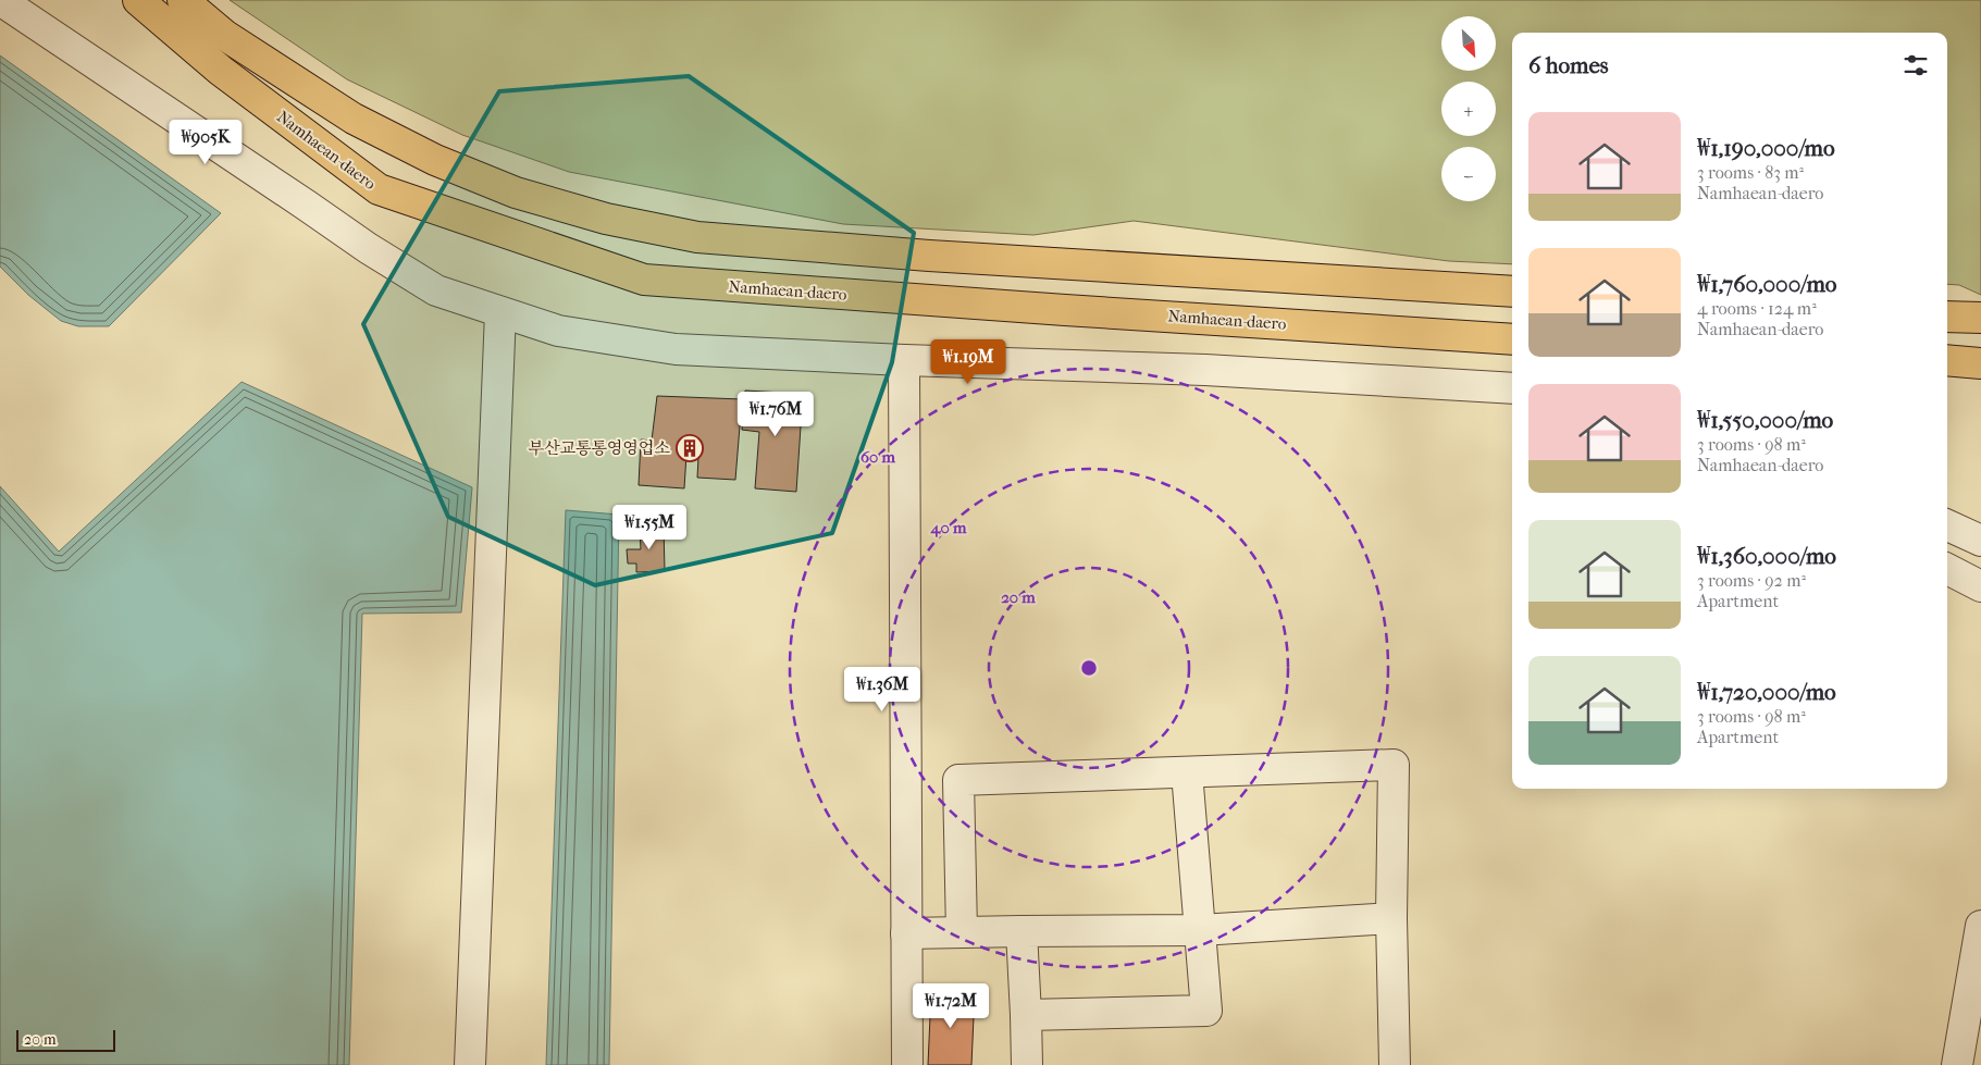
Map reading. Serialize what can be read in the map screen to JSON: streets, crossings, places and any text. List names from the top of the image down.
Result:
{
  "streets": {
    "main road": ["Namhaean-daero"]
  },
  "places": {
    "building": ["부산교통통영영업소"]
  },
  "scale_bar": "20 m",
  "north": "bottom right",
  "page": {
    "map_buttons": ["+", "−"],
    "heading": "6 homes",
    "list": [
      {
        "name": "₩1,190,000/mo",
        "note": "3 rooms · 83 m² · Namhaean-daero"
      },
      {
        "name": "₩1,760,000/mo",
        "note": "4 rooms · 124 m² · Namhaean-daero"
      },
      {
        "name": "₩1,550,000/mo",
        "note": "3 rooms · 98 m² · Namhaean-daero"
      },
      {
        "name": "₩1,360,000/mo",
        "note": "3 rooms · 92 m² · Apartment"
      },
      {
        "name": "₩1,720,000/mo",
        "note": "3 rooms · 98 m² · Apartment"
      }
    ],
    "price": [
      "₩905K",
      "₩1.19M",
      "₩1.76M",
      "₩1.55M",
      "₩1.36M",
      "₩1.72M"
    ],
    "scale": "20 m"
  },
  "rings": ["60 m", "40 m", "20 m"]
}
